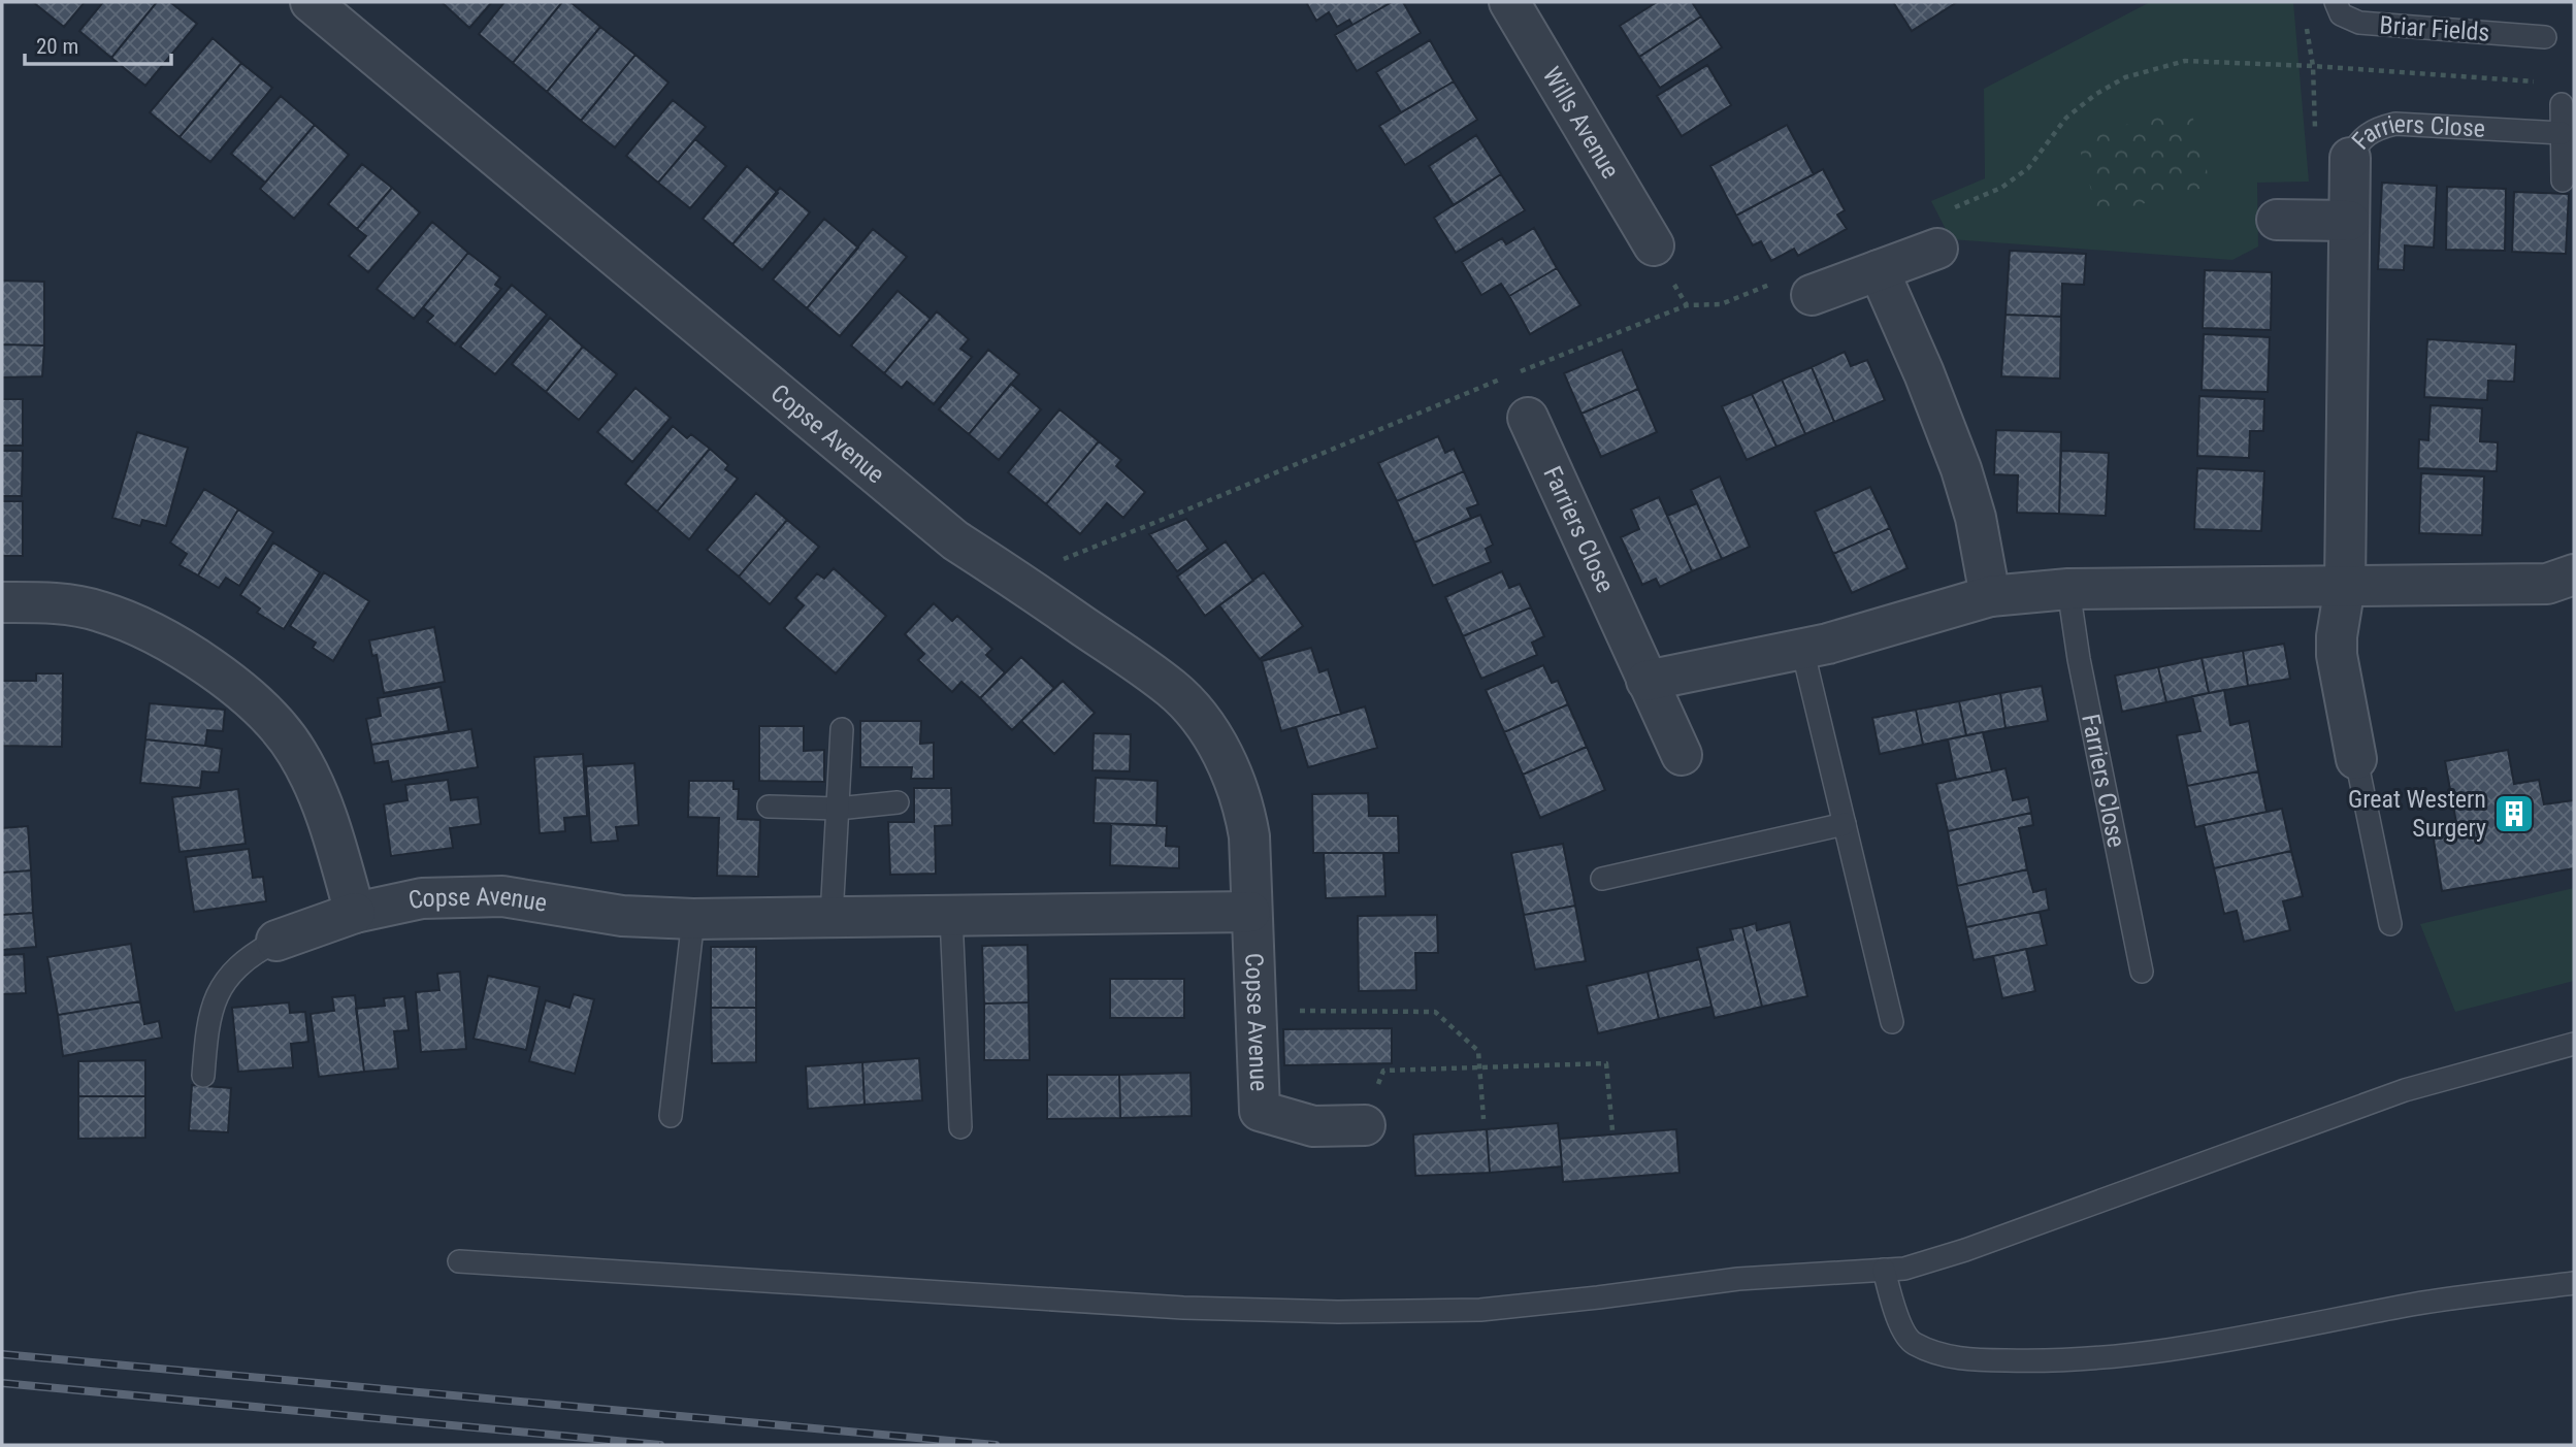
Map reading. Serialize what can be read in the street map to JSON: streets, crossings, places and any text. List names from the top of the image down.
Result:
{
  "streets": {
    "street": ["Wills Avenue", "Farriers Close", "Copse Avenue"],
    "lane": ["Briar Fields"]
  },
  "places": {
    "building": ["Great Western Surgery"]
  },
  "scale_bar": "20 m"
}
